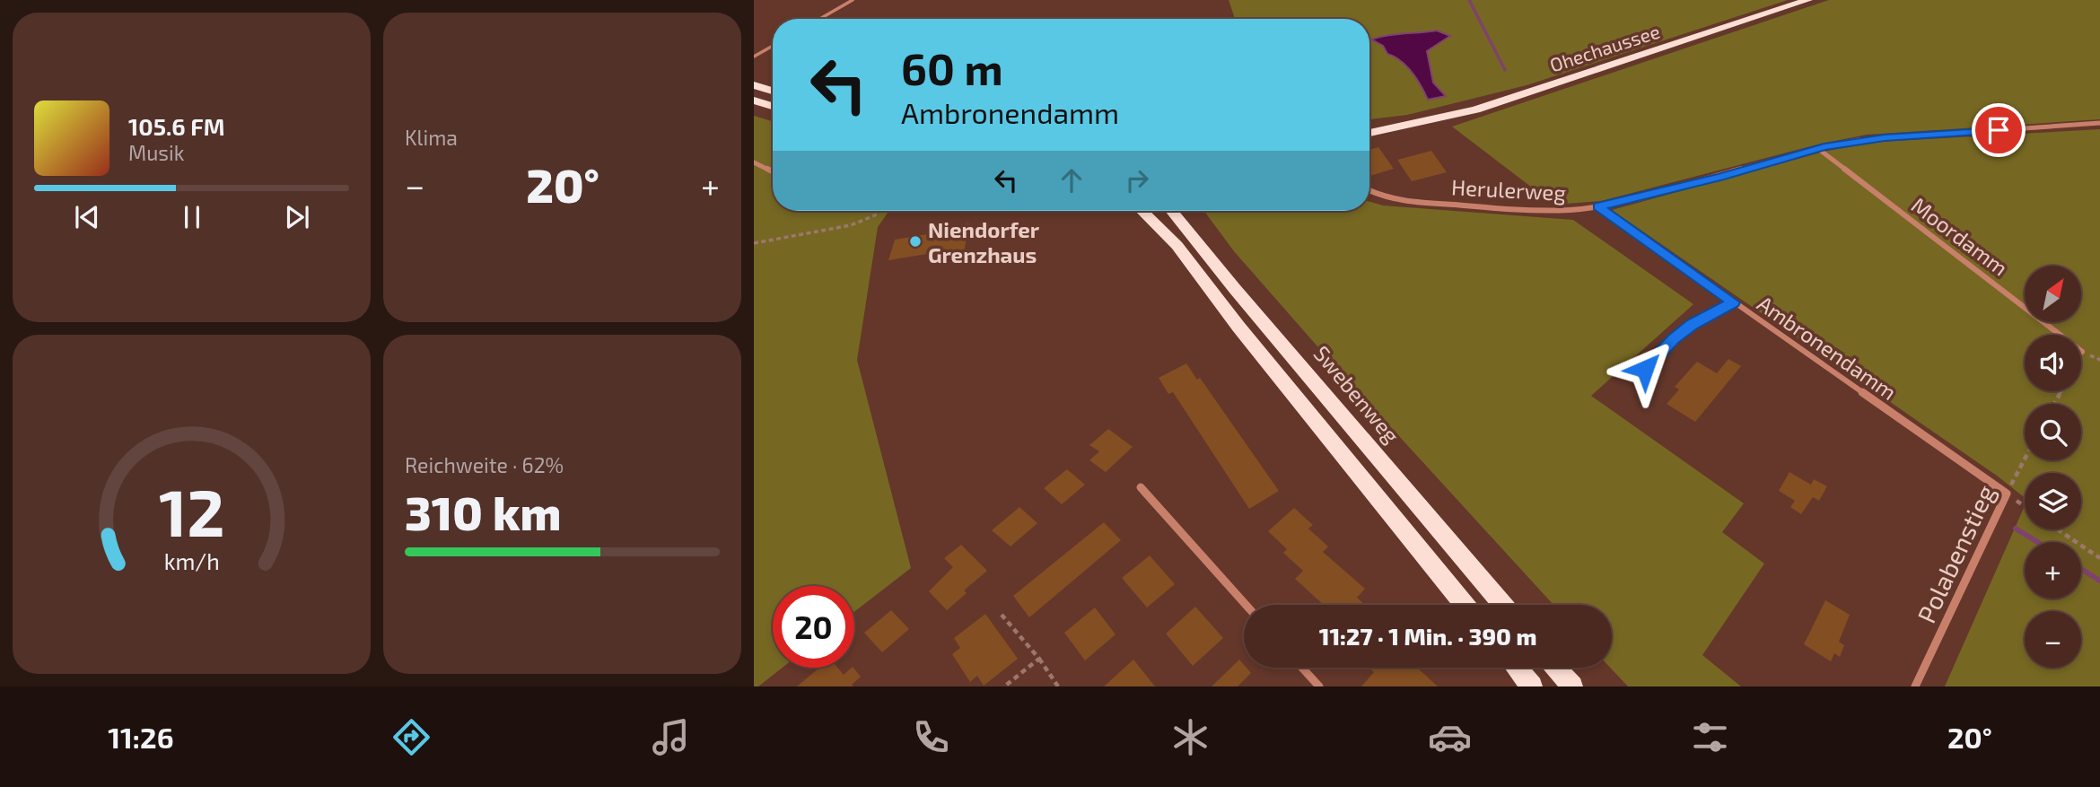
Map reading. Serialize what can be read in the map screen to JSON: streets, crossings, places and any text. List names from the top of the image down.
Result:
{
  "streets": {
    "main road": ["Ohechaussee", "Swebenweg"],
    "street": [
      "Herulerweg",
      "Moordamm",
      "Ambronendamm",
      "Polabenstieg"
    ]
  },
  "crossings": [
    ["Herulerweg", "Moordamm"],
    ["Herulerweg", "Ambronendamm"],
    ["Ambronendamm", "Polabenstieg"]
  ],
  "places": ["Niendorfer Grenzhaus"],
  "north": "top right",
  "page": {
    "tile": [
      "Klima",
      ["Reichweite · 62%", "310 km"]
    ],
    "turn": ["60 m", "Ambronendamm"],
    "song": ["105.6 FM", "Musik"],
    "heat": ["−", "20°", "+"],
    "map_buttons": ["+", "−"],
    "limit": "20",
    "trip": "11:27 · 1 Min. · 390 m",
    "tabs": ["11:26", "20°"],
    "gauge": ["12", "km/h"]
  }
}
